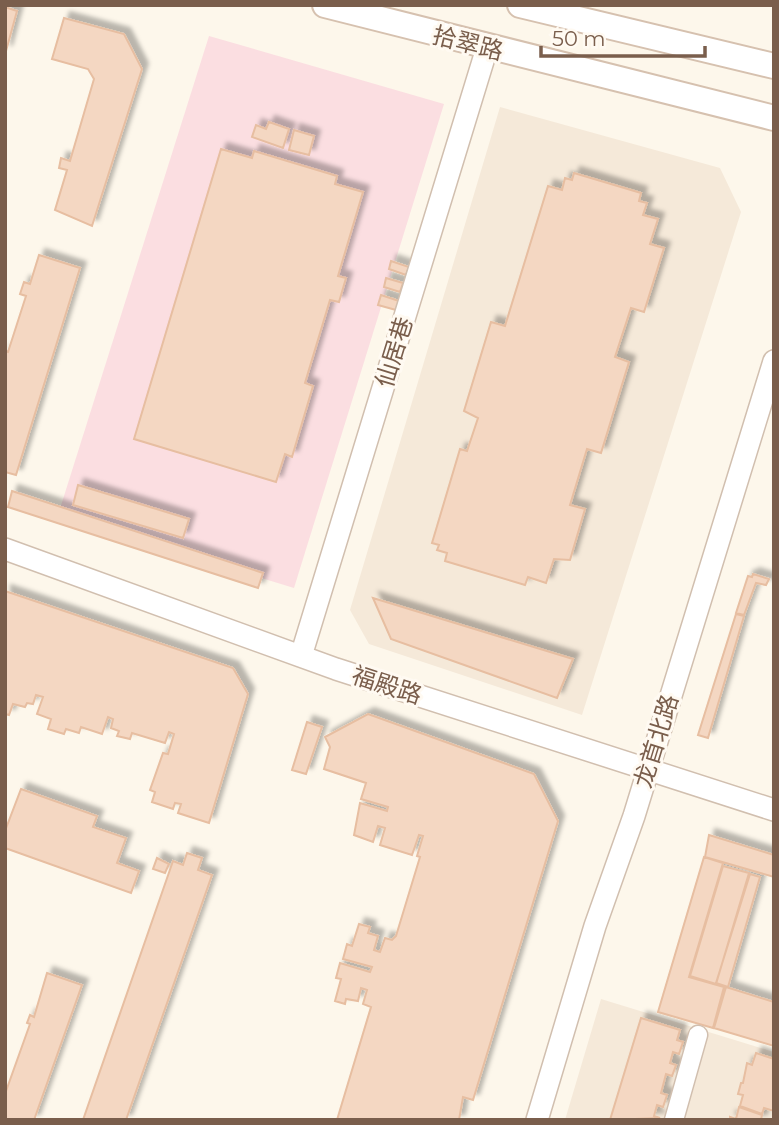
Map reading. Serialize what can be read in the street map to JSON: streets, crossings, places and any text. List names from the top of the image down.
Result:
{
  "streets": {
    "main road": ["拾翠路"],
    "street": ["仙居巷", "福殿路", "龙首北路"]
  },
  "crossings": [
    ["拾翠路", "仙居巷"],
    ["仙居巷", "福殿路"],
    ["福殿路", "龙首北路"]
  ],
  "scale_bar": "50 m"
}
